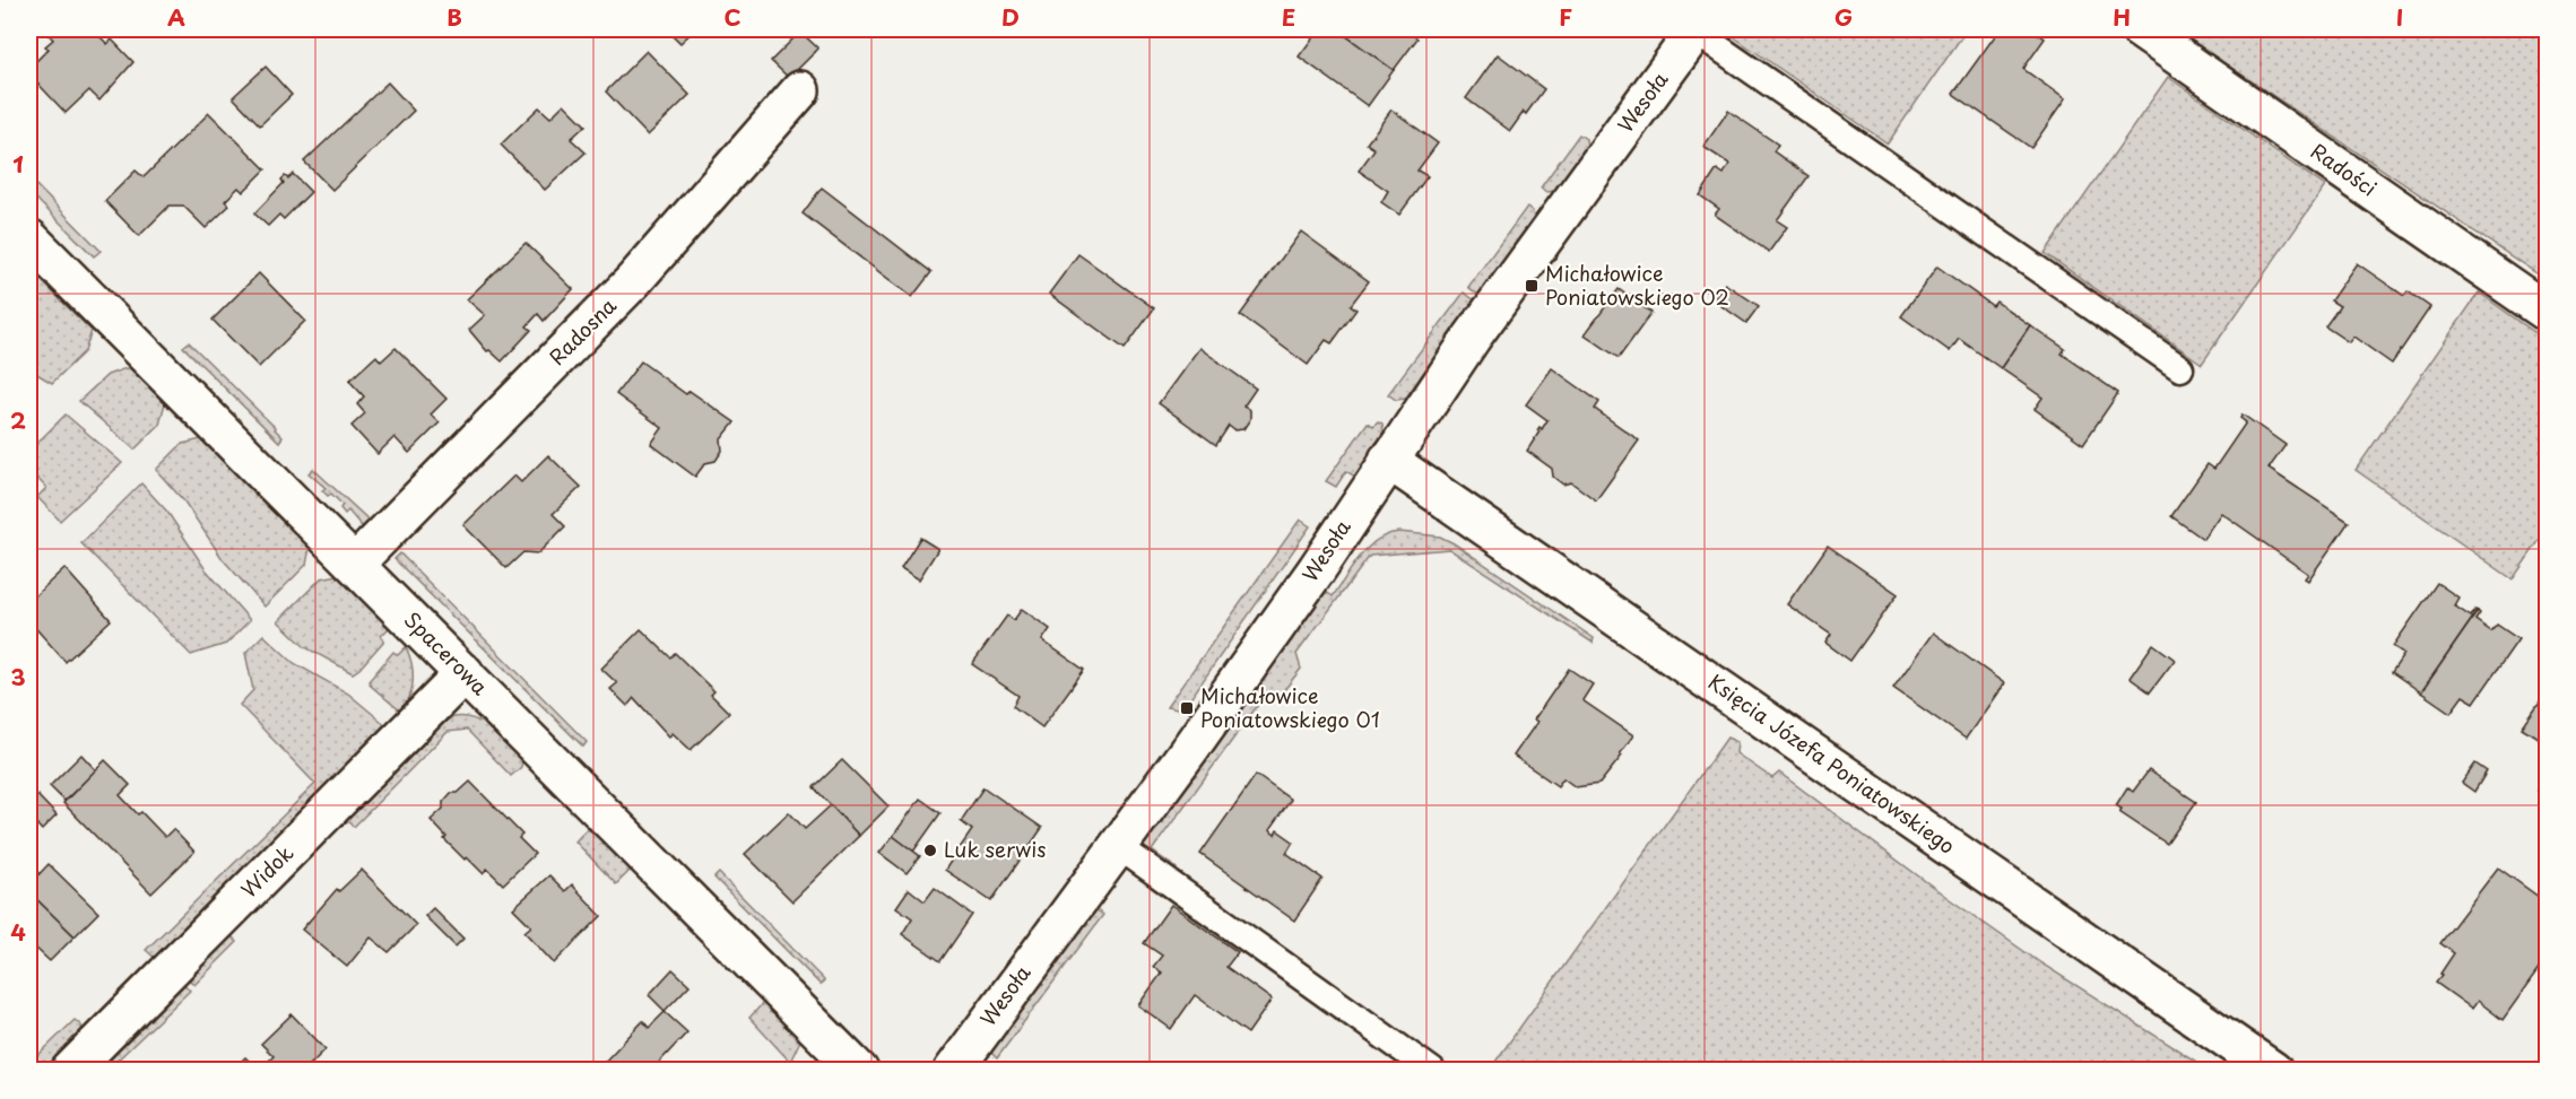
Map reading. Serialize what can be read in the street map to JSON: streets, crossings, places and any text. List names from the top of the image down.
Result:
{
  "streets": {
    "street": [
      "Wesoła",
      "Radości",
      "Radosna",
      "Spacerowa",
      "Księcia Józefa Poniatowskiego",
      "Widok"
    ]
  },
  "crossings": [
    ["Wesoła", "Księcia Józefa Poniatowskiego"],
    ["Radosna", "Spacerowa"],
    ["Spacerowa", "Widok"]
  ],
  "places": {
    "transit": ["Michałowice Poniatowskiego 02", "Michałowice Poniatowskiego 01"],
    "other": ["Luk serwis"]
  },
  "grid": {
    "columns": [
      "A",
      "B",
      "C",
      "D",
      "E",
      "F",
      "G",
      "H",
      "I"
    ],
    "rows": [
      "1",
      "2",
      "3",
      "4"
    ]
  }
}
